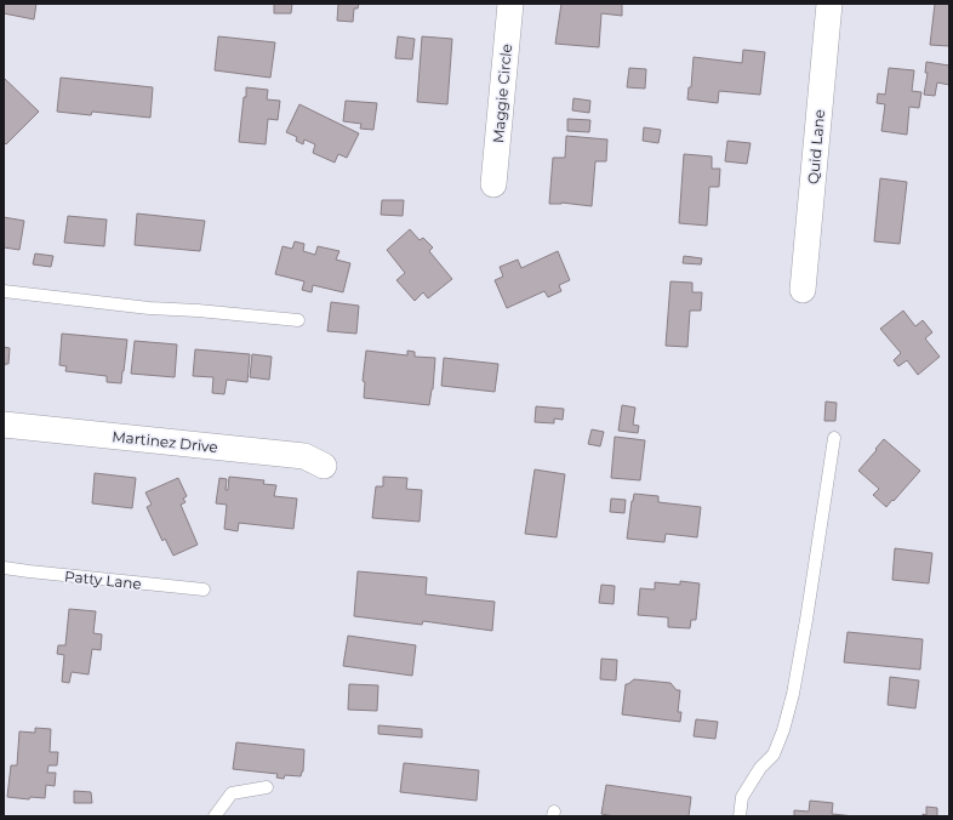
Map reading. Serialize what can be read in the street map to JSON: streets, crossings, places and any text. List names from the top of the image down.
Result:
{
  "streets": {
    "street": ["Maggie Circle", "Quid Lane", "Martinez Drive"],
    "lane": ["Patty Lane"]
  }
}
